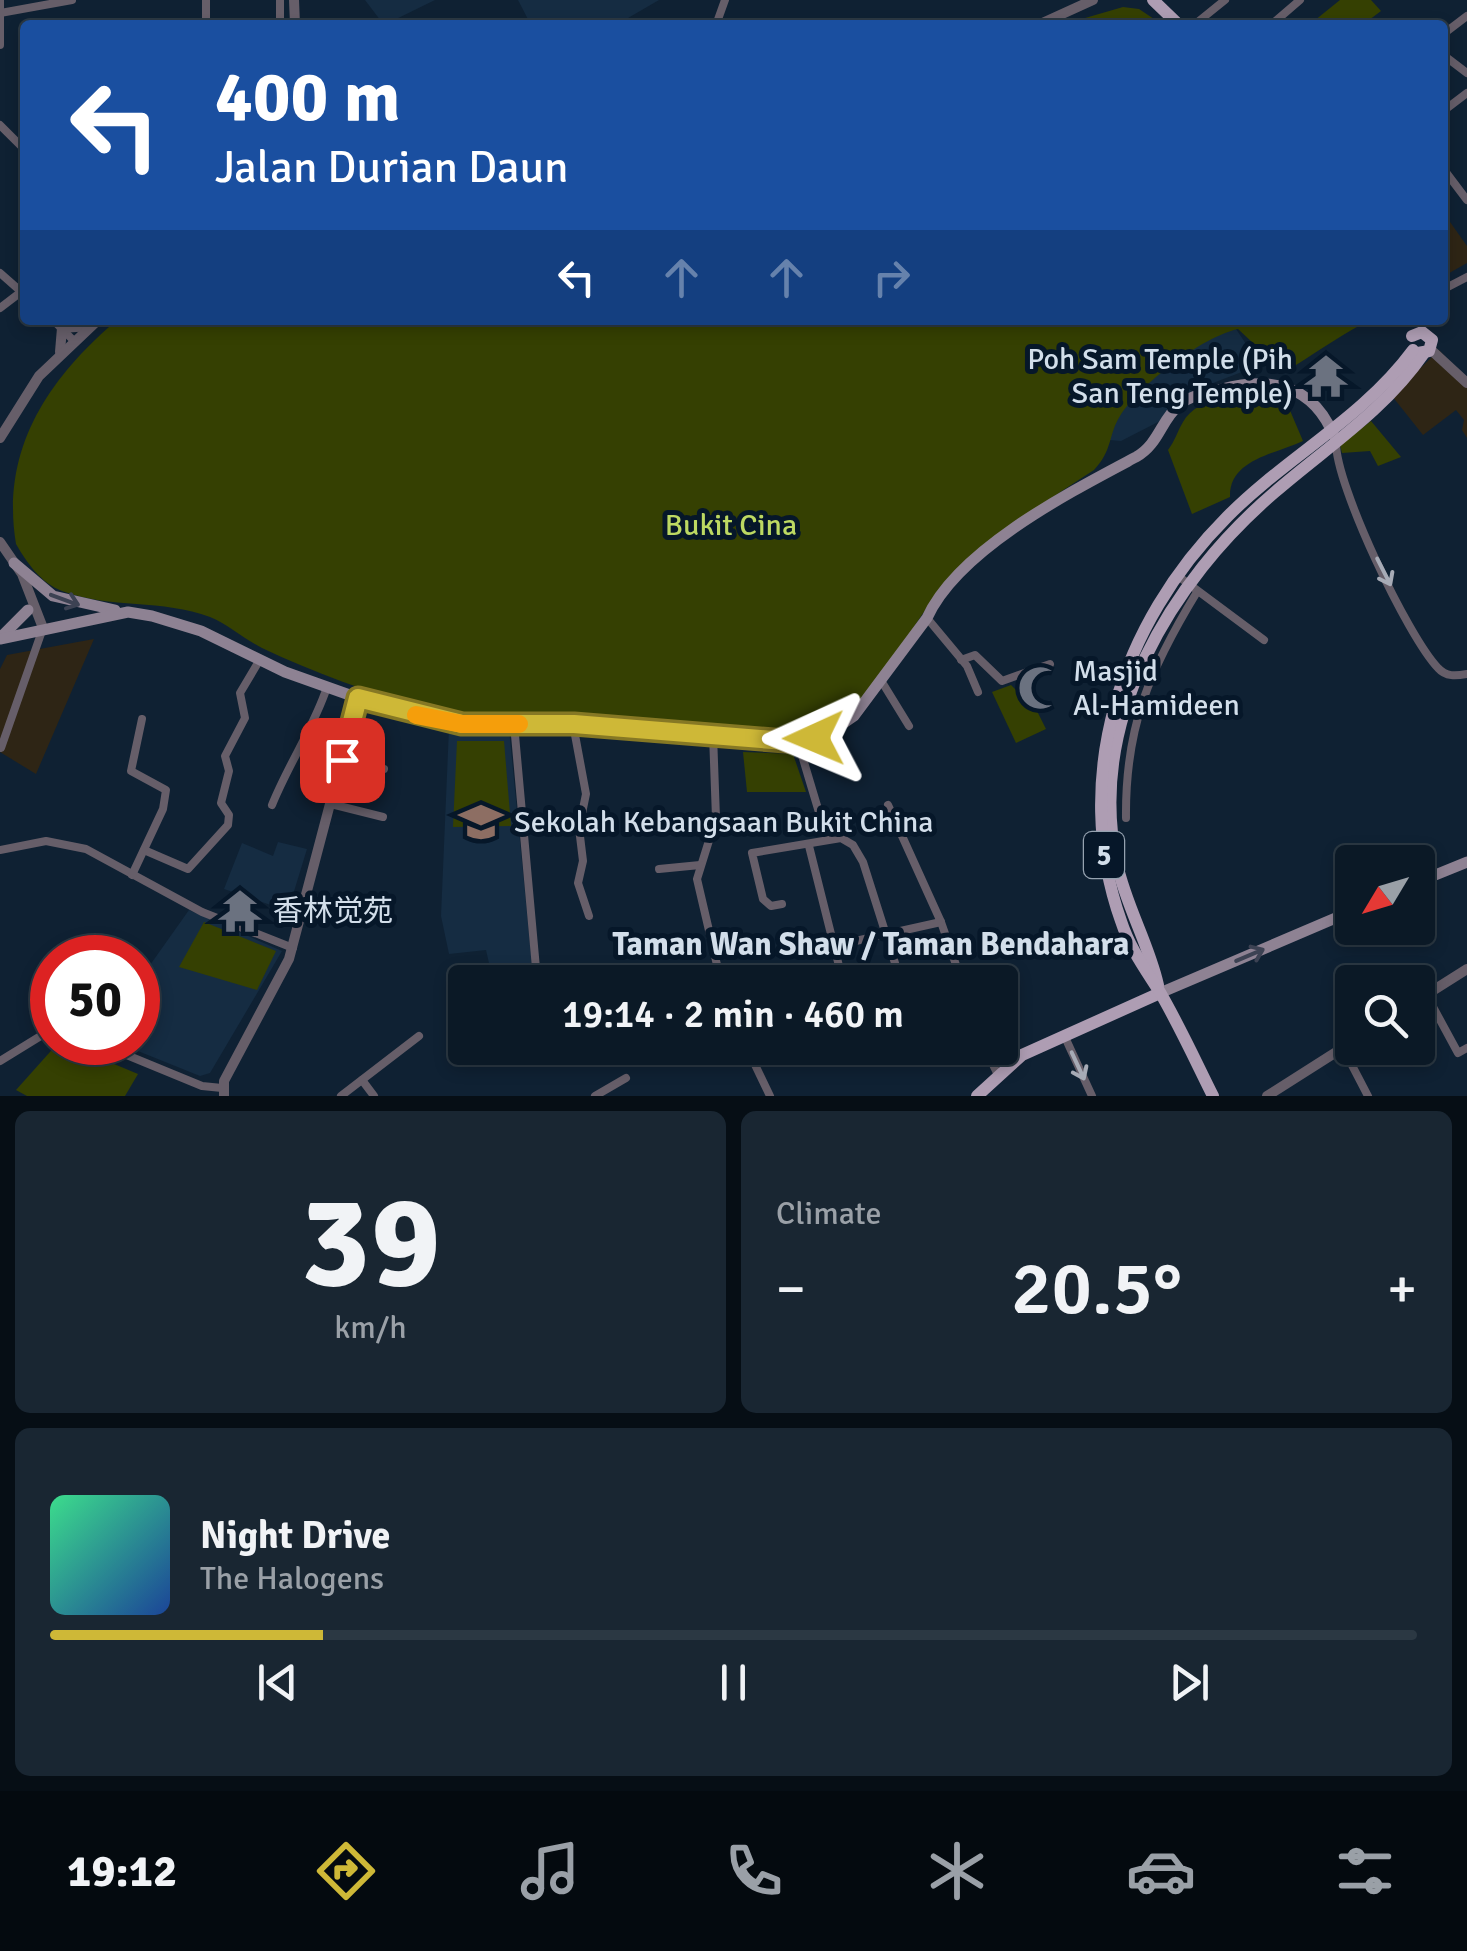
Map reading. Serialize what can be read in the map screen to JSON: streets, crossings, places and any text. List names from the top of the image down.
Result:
{
  "streets": {
    "main road": ["5"]
  },
  "districts": ["Taman Wan Shaw / Taman Bendahara"],
  "parks": ["Bukit Cina"],
  "places": {
    "temple": ["Poh Sam Temple (Pih San Teng Temple)", "香林觉苑"],
    "mosque": ["Masjid Al-Hamideen"],
    "school or university": ["Sekolah Kebangsaan Bukit China"]
  },
  "north": "bottom left",
  "page": {
    "turn": ["400 m", "Jalan Durian Daun"],
    "limit": "50",
    "trip": "19:14 · 2 min · 460 m",
    "tile": [
      ["39", "km/h"],
      "Climate"
    ],
    "heat": ["−", "20.5°", "+"],
    "song": ["Night Drive", "The Halogens"],
    "tabs": "19:12"
  }
}
